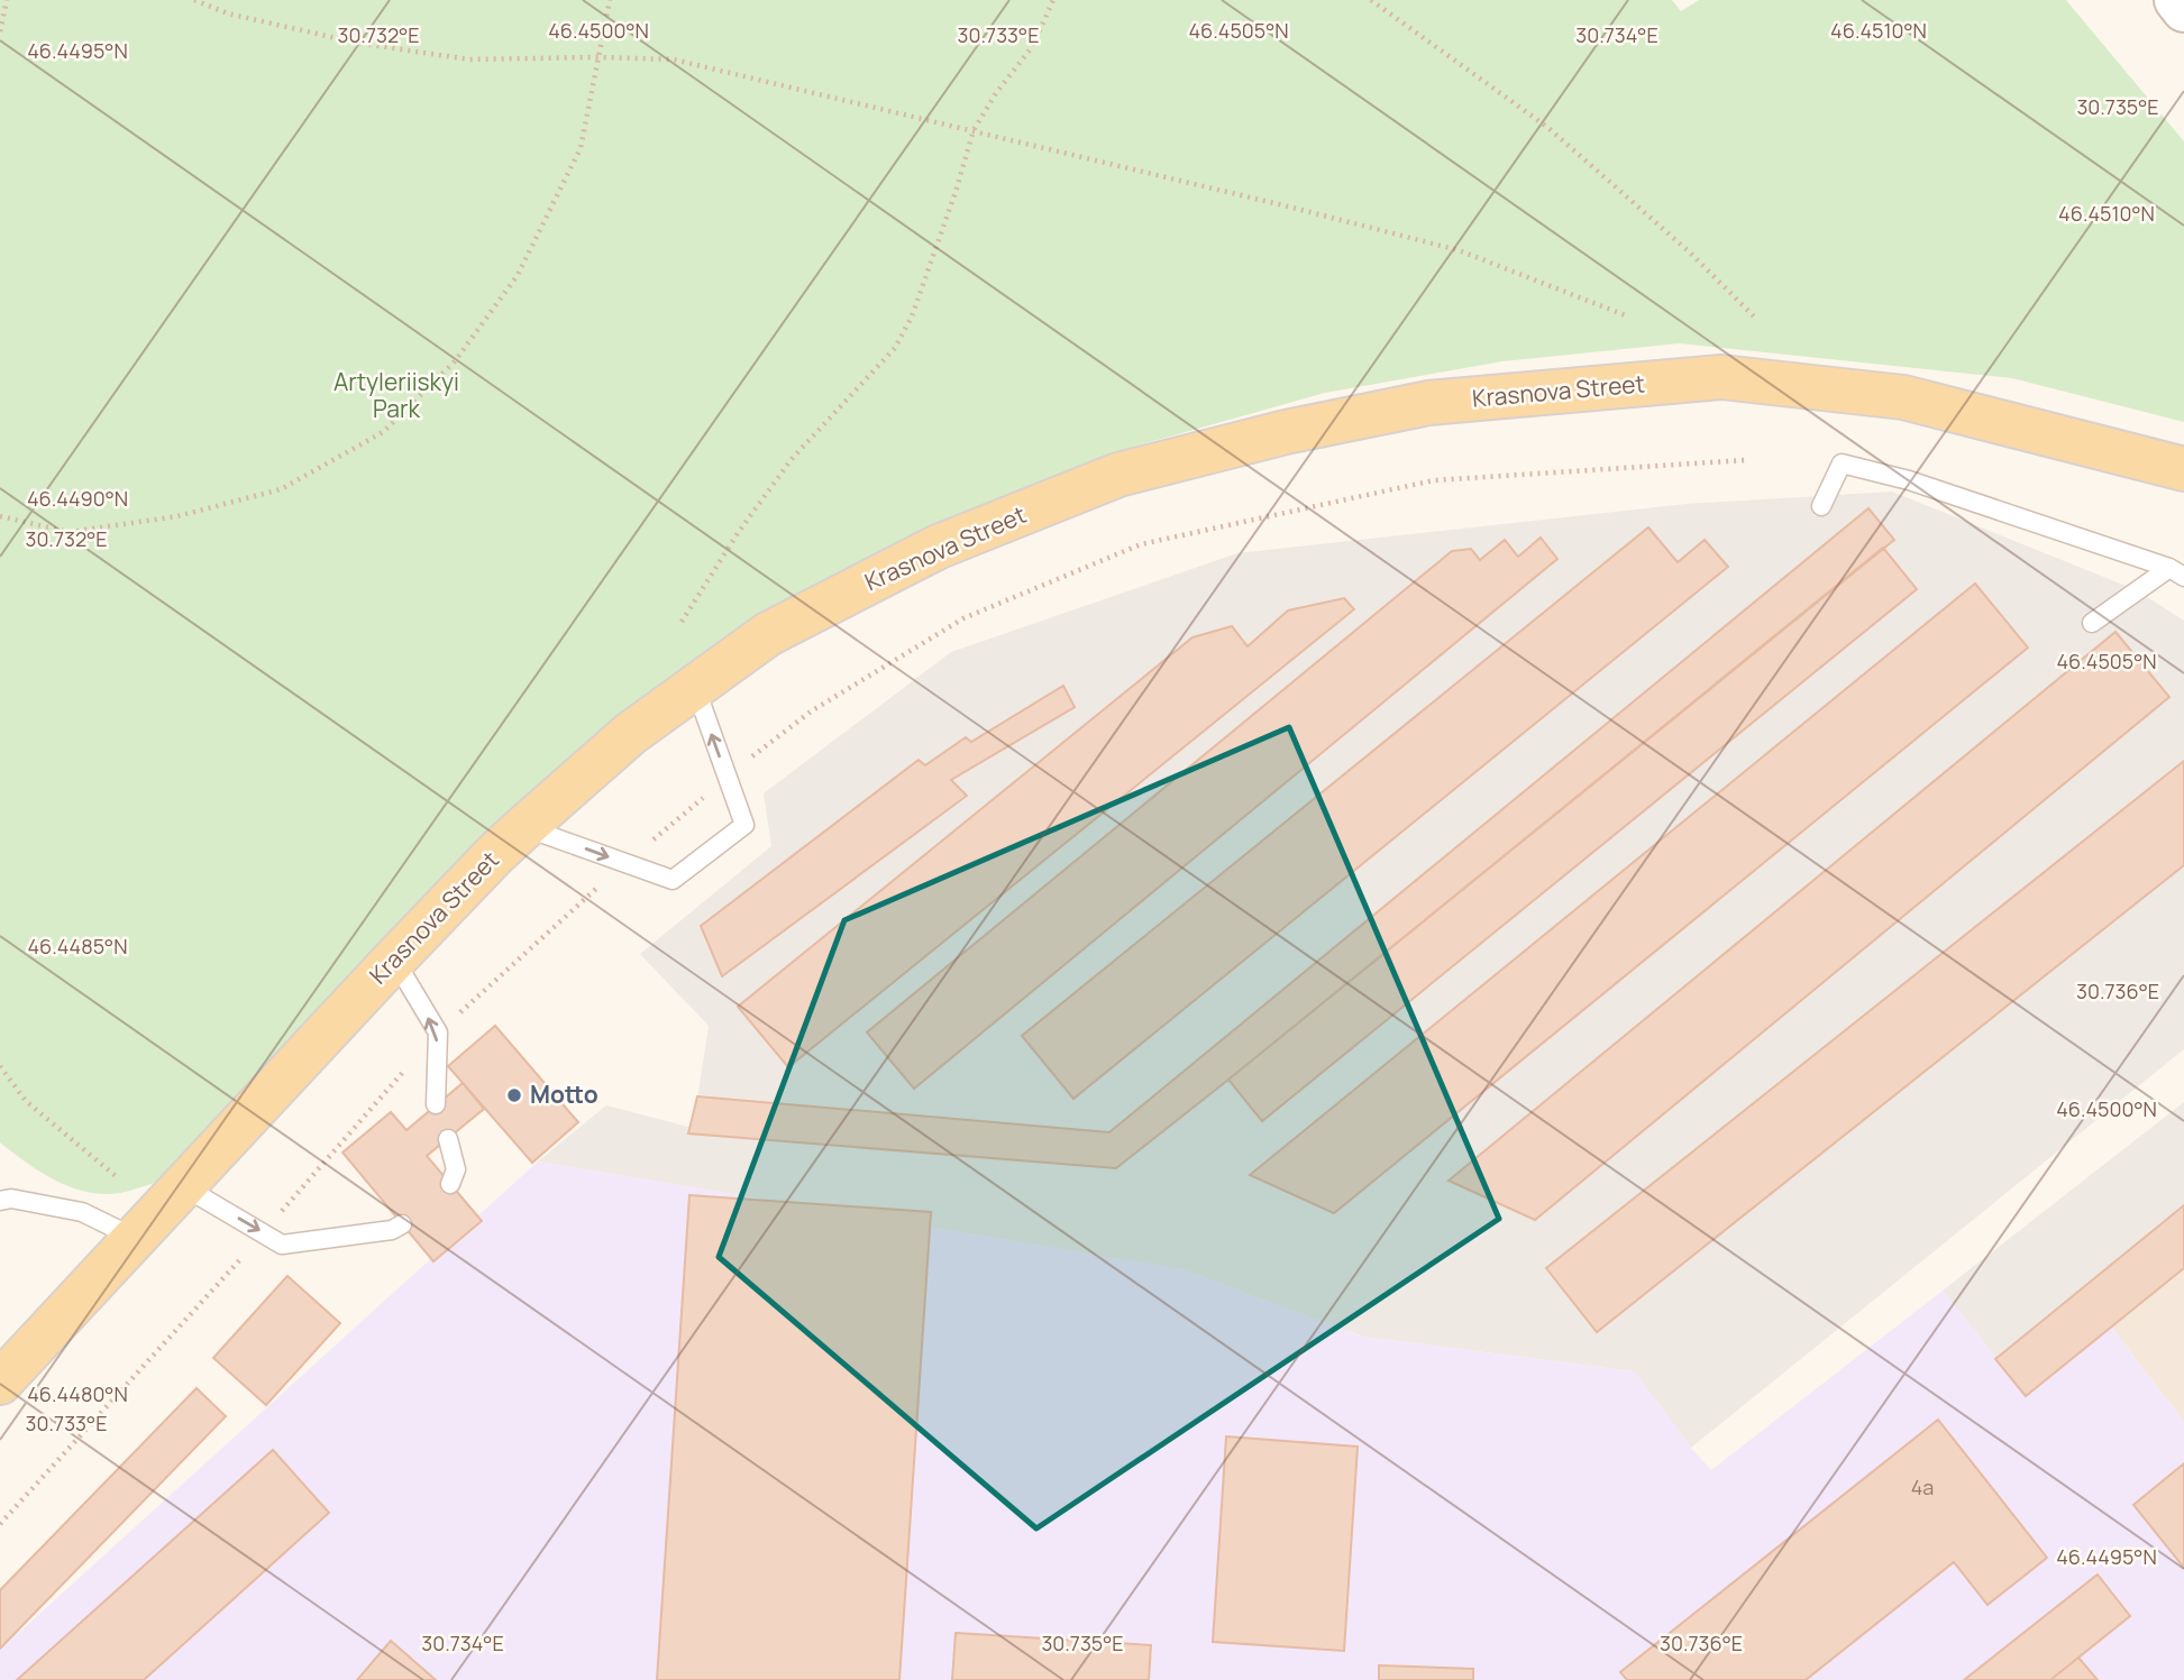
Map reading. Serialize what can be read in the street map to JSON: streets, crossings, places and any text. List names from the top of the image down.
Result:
{
  "streets": {
    "main road": ["Krasnova Street"]
  },
  "parks": ["Artyleriiskyi Park"],
  "places": ["Motto"],
  "house_numbers": ["4а"],
  "coordinates": [
    "46.4500°N",
    "46.4510°N",
    "46.4505°N",
    "30.732°E",
    "30.733°E",
    "30.734°E",
    "46.4495°N",
    "30.735°E",
    "46.4490°N",
    "46.4485°N",
    "30.736°E",
    "46.4480°N"
  ]
}
